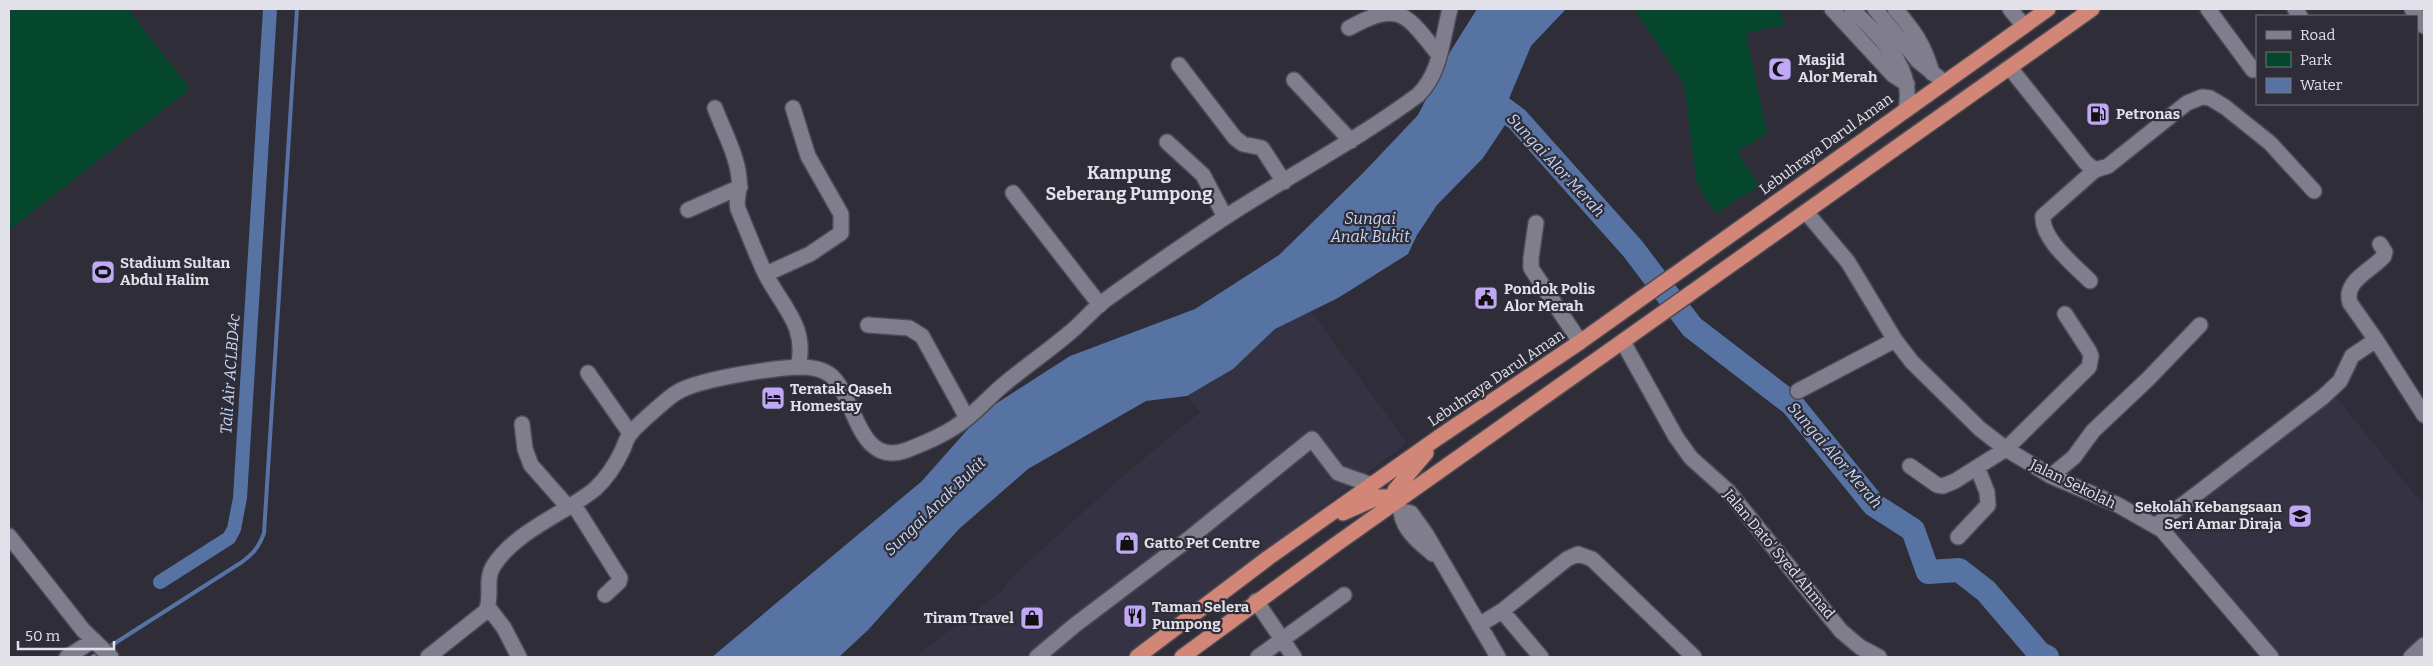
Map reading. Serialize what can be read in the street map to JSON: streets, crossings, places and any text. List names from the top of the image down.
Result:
{
  "streets": {
    "highway": ["Lebuhraya Darul Aman"],
    "street": ["Jalan Sekolah", "Jalan Dato' Syed Ahmad"]
  },
  "districts": ["Kampung Seberang Pumpong"],
  "water": ["Sungai Alor Merah", "Sungai Anak Bukit", "Tali Air ACLBD4c"],
  "places": {
    "mosque": ["Masjid Alor Merah"],
    "fuel station": ["Petronas"],
    "sports": ["Stadium Sultan Abdul Halim"],
    "public building": ["Pondok Polis Alor Merah"],
    "hotel": ["Teratak Qaseh Homestay"],
    "school or university": ["Sekolah Kebangsaan Seri Amar Diraja"],
    "shop": ["Gatto Pet Centre", "Tiram Travel"],
    "restaurant": ["Taman Selera Pumpong"]
  },
  "legend": ["Road", "Park", "Water"],
  "scale_bar": "50 m"
}
